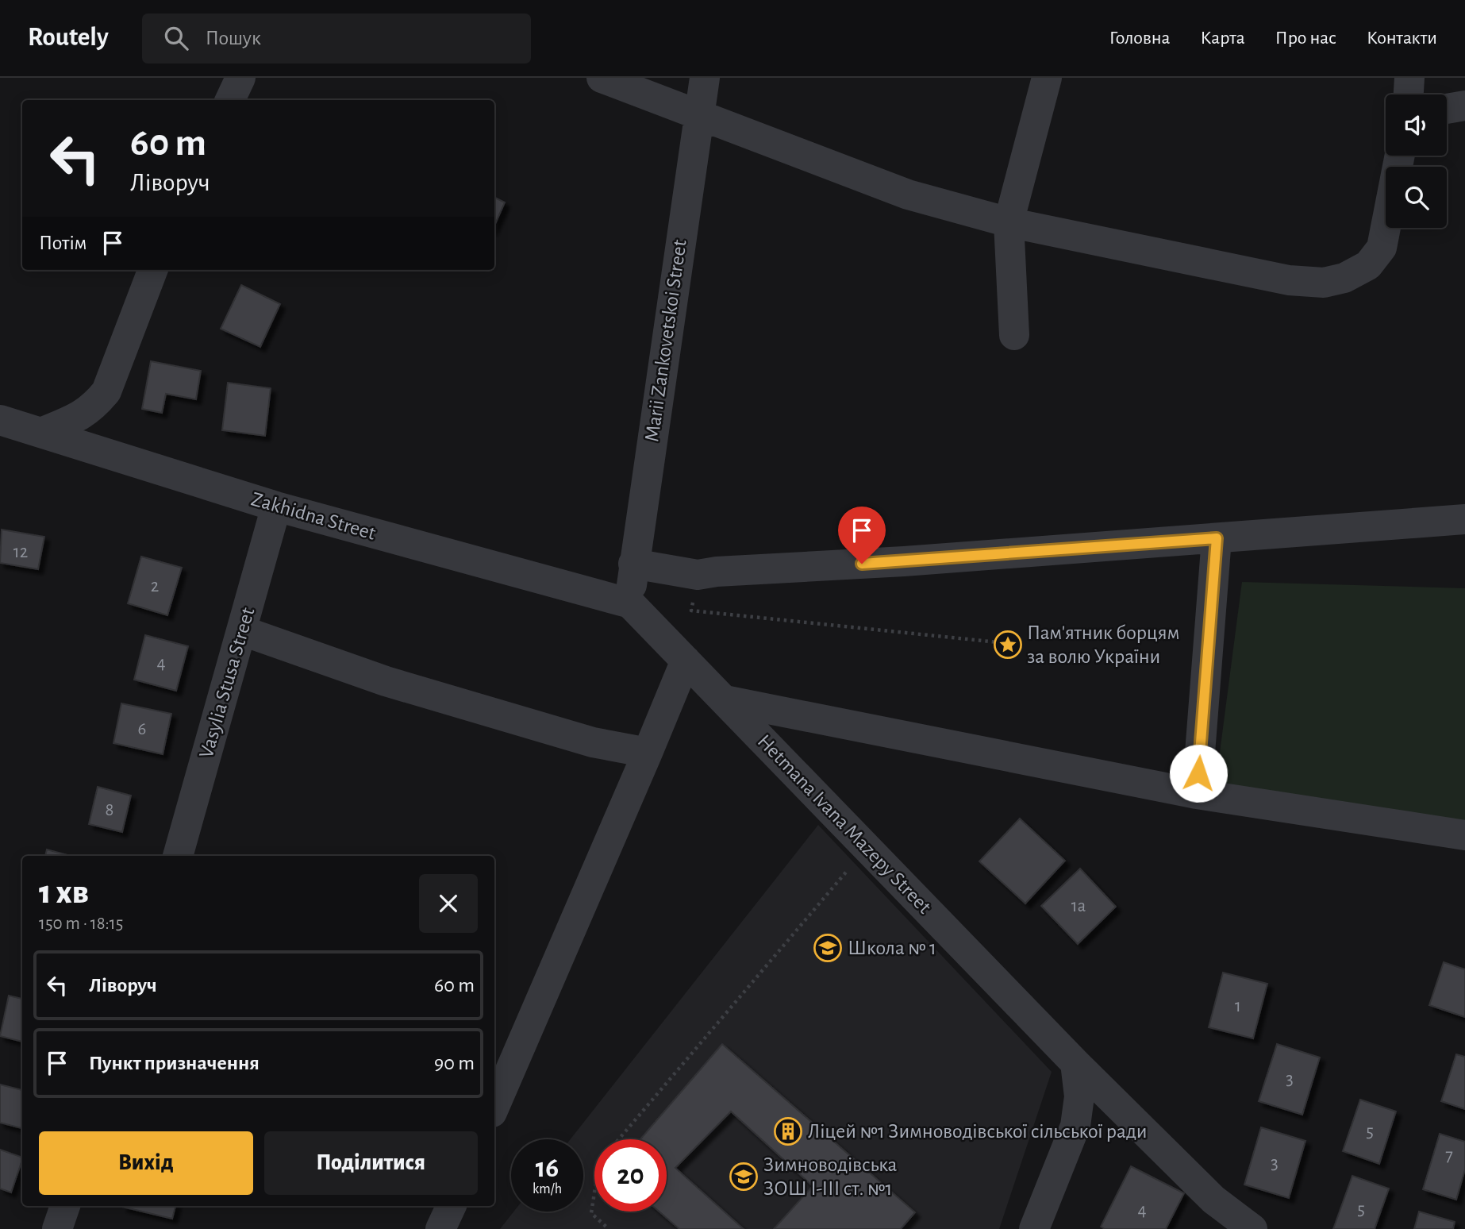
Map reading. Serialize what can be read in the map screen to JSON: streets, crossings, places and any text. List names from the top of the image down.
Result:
{
  "streets": {
    "street": [
      "Marii Zankovetskoi Street",
      "Zakhidna Street",
      "Vasylia Stusa Street",
      "Hetmana Ivana Mazepy Street"
    ]
  },
  "crossings": [
    ["Marii Zankovetskoi Street", "Zakhidna Street"],
    ["Marii Zankovetskoi Street", "Hetmana Ivana Mazepy Street"],
    ["Zakhidna Street", "Vasylia Stusa Street"],
    ["Zakhidna Street", "Hetmana Ivana Mazepy Street"]
  ],
  "places": {
    "place": ["Пам'ятник борцям за волю України"],
    "school or university": ["Школа № 1", "Зимноводівська ЗОШ І-ІІІ ст. №1"],
    "building": ["Ліцей №1 Зимноводівської сільської ради"]
  },
  "house_numbers": [
    "12",
    "2",
    "4",
    "6",
    "8",
    "1а",
    "1",
    "3",
    "5",
    "7",
    "3",
    "5",
    "4"
  ],
  "page": {
    "header": "Routely",
    "search": "Пошук",
    "nav": [
      "Головна",
      "Карта",
      "Про нас",
      "Контакти"
    ],
    "turn": ["60 m", "Ліворуч"],
    "then": "Потім",
    "heading": ["1 хв", "150 m · 18:15"],
    "list": [
      {
        "name": "Ліворуч",
        "value": "60 m"
      },
      {
        "name": "Пункт призначення",
        "value": "90 m"
      }
    ],
    "buttons": ["Вихід", "Поділитися"],
    "speed": "16 km/h",
    "limit": "20"
  }
}
